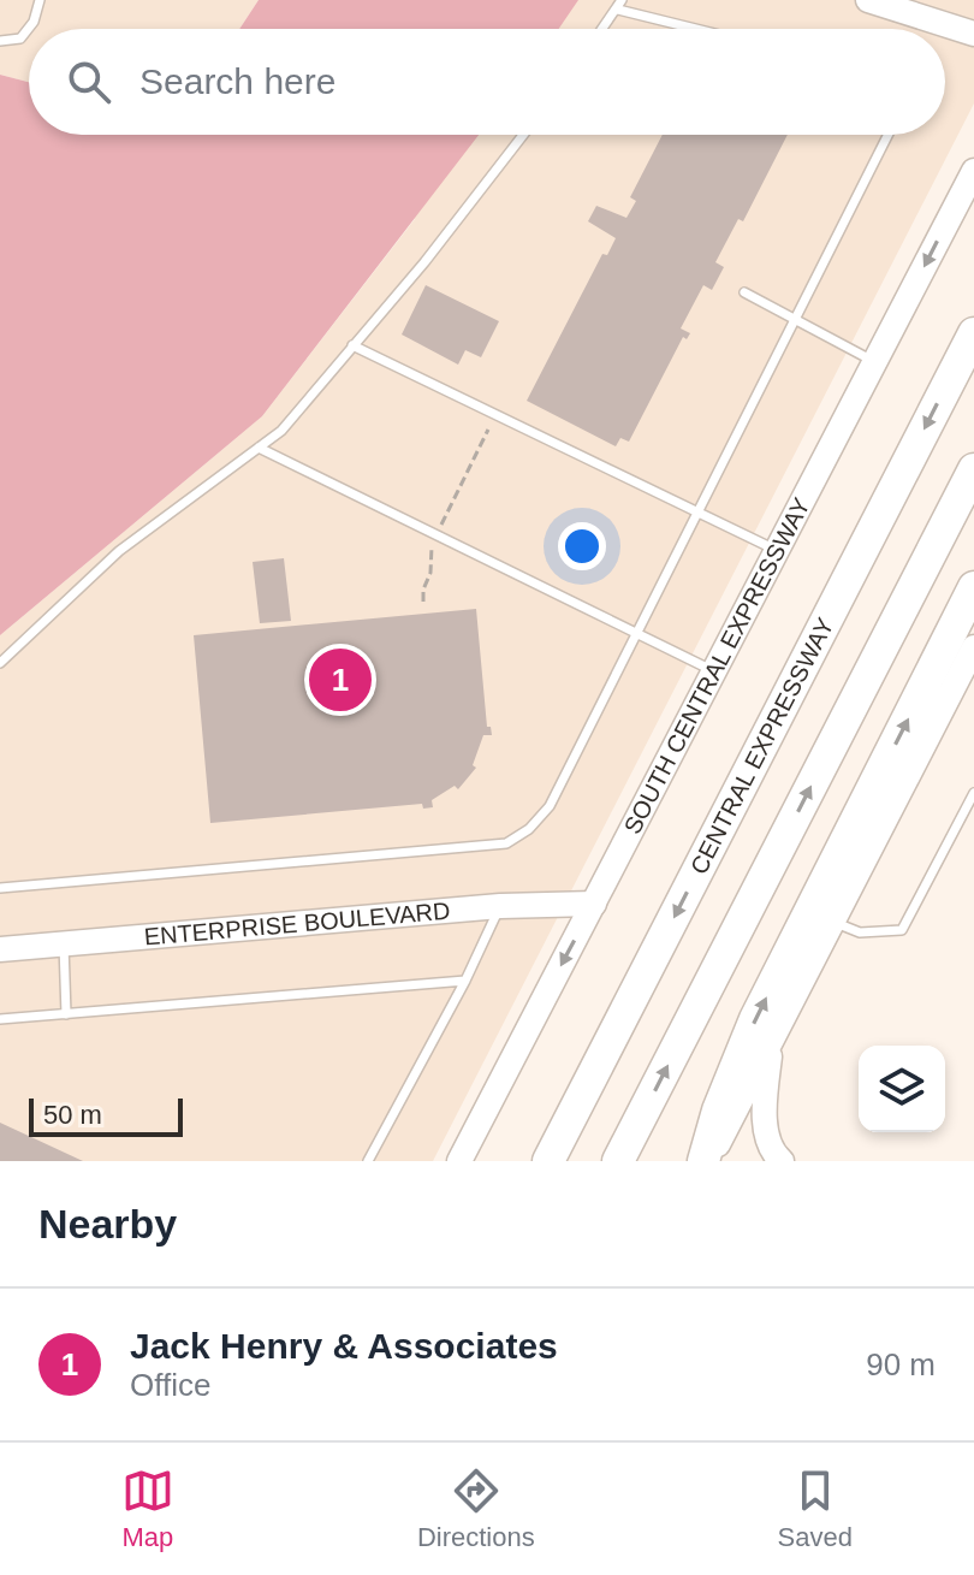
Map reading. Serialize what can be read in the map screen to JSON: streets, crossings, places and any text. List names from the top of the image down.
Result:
{
  "streets": {
    "highway": ["CENTRAL EXPRESSWAY"],
    "main road": ["SOUTH CENTRAL EXPRESSWAY", "ENTERPRISE BOULEVARD"]
  },
  "crossings": [
    ["SOUTH CENTRAL EXPRESSWAY", "ENTERPRISE BOULEVARD"]
  ],
  "one_way": ["SOUTH CENTRAL EXPRESSWAY"],
  "scale_bar": "50 m",
  "page": {
    "search": "Search here",
    "pins": "1",
    "scale": "50 m",
    "heading": "Nearby",
    "list": [
      {
        "mark": "1",
        "name": "Jack Henry & Associates",
        "note": "Office",
        "value": "90 m"
      }
    ],
    "nav": ["Map", "Directions", "Saved"]
  }
}
